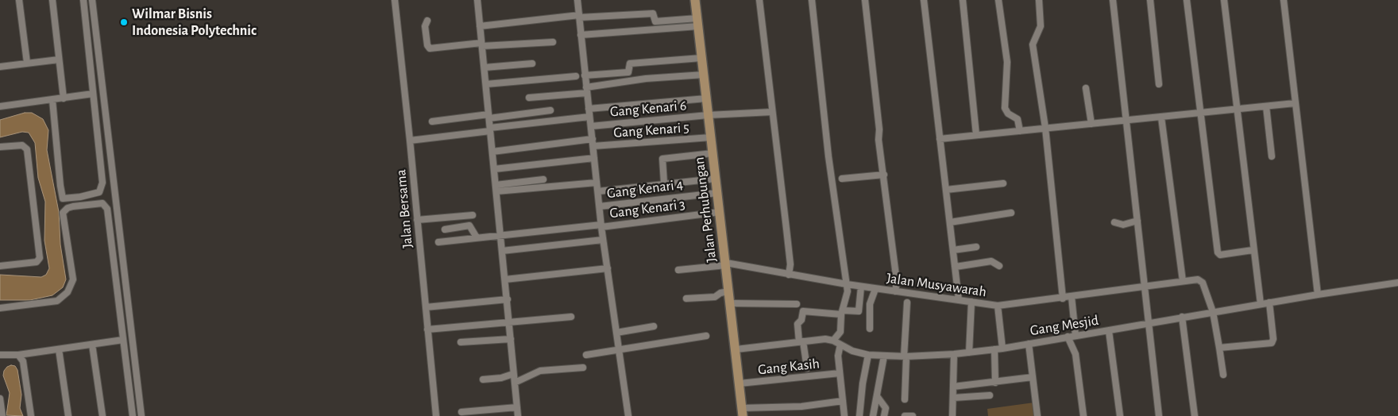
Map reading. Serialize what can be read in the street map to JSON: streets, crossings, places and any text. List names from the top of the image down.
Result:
{
  "streets": {
    "main road": ["Jalan Perhubungan"],
    "street": [
      "Gang Kenari 6",
      "Gang Kenari 5",
      "Gang Kenari 4",
      "Jalan Bersama",
      "Gang Kenari 3",
      "Jalan Musyawarah",
      "Gang Mesjid",
      "Gang Kasih"
    ]
  },
  "crossings": [
    ["Gang Kenari 6", "Jalan Perhubungan"],
    ["Gang Kenari 5", "Jalan Perhubungan"],
    ["Gang Kenari 4", "Jalan Perhubungan"],
    ["Gang Kenari 3", "Jalan Perhubungan"],
    ["Jalan Perhubungan", "Jalan Musyawarah"],
    ["Jalan Perhubungan", "Gang Kasih"],
    ["Jalan Musyawarah", "Gang Mesjid"]
  ],
  "places": ["Wilmar Bisnis Indonesia Polytechnic"]
}
